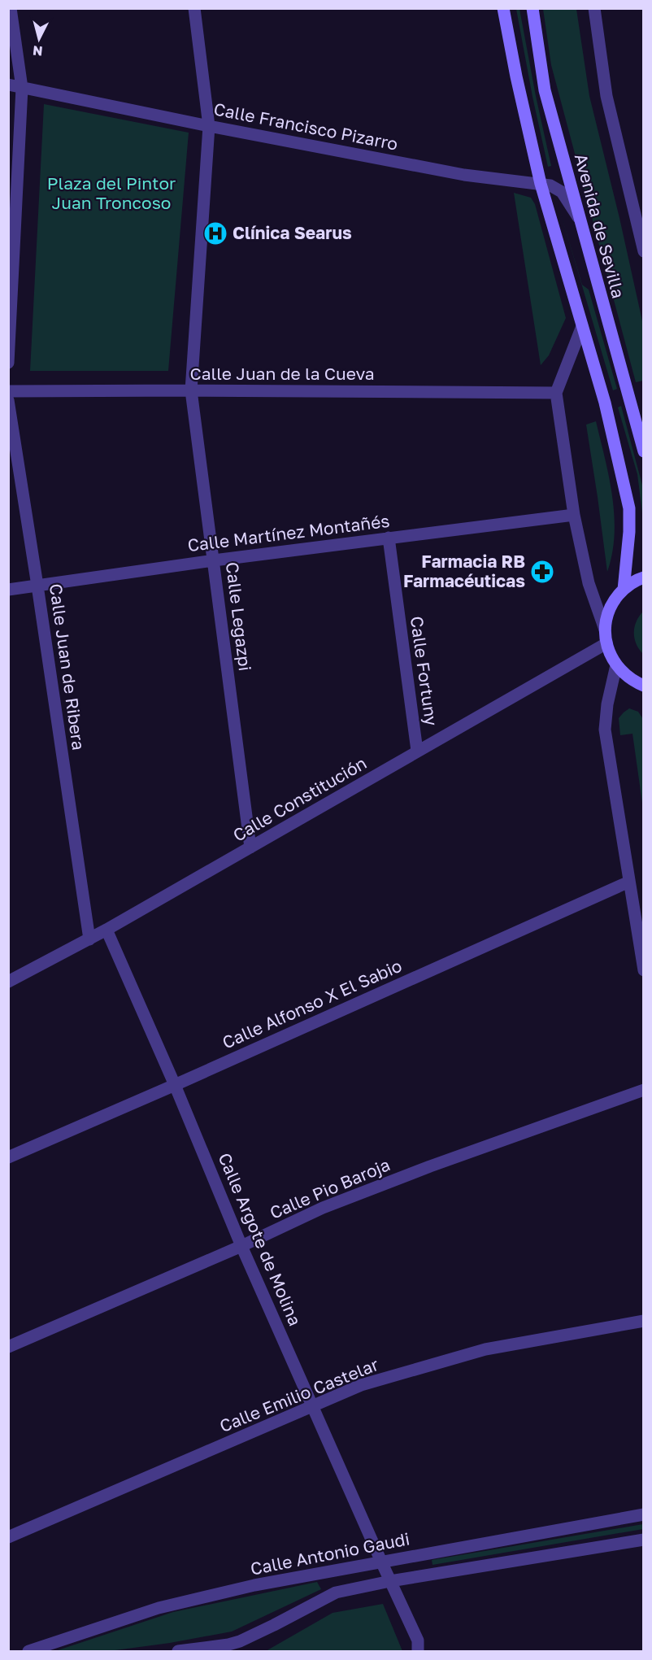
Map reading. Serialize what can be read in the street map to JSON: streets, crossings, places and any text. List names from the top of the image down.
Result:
{
  "streets": {
    "main road": ["Avenida de Sevilla"],
    "street": [
      "Calle Francisco Pizarro",
      "Calle Juan de la Cueva",
      "Calle Martínez Montañés",
      "Calle Legazpi",
      "Calle Juan de Ribera",
      "Calle Fortuny",
      "Calle Constitución",
      "Calle Alfonso X El Sabio",
      "Calle Pio Baroja",
      "Calle Argote de Molina",
      "Calle Emilio Castelar",
      "Calle Antonio Gaudi"
    ]
  },
  "crossings": [
    ["Calle Francisco Pizarro", "Avenida de Sevilla"],
    ["Calle Francisco Pizarro", "Calle Legazpi"],
    ["Calle Juan de la Cueva", "Calle Legazpi"],
    ["Calle Martínez Montañés", "Calle Legazpi"],
    ["Calle Martínez Montañés", "Calle Juan de Ribera"],
    ["Calle Martínez Montañés", "Calle Fortuny"],
    ["Calle Legazpi", "Calle Constitución"],
    ["Calle Juan de Ribera", "Calle Constitución"],
    ["Calle Fortuny", "Calle Constitución"],
    ["Calle Constitución", "Calle Argote de Molina"],
    ["Calle Alfonso X El Sabio", "Calle Argote de Molina"],
    ["Calle Pio Baroja", "Calle Argote de Molina"],
    ["Calle Argote de Molina", "Calle Emilio Castelar"],
    ["Calle Argote de Molina", "Calle Antonio Gaudi"]
  ],
  "parks": ["Plaza del Pintor Juan Troncoso"],
  "places": {
    "hospital": ["Clínica Searus"],
    "pharmacy": ["Farmacia RB Farmacéuticas"]
  },
  "north": "bottom"
}
